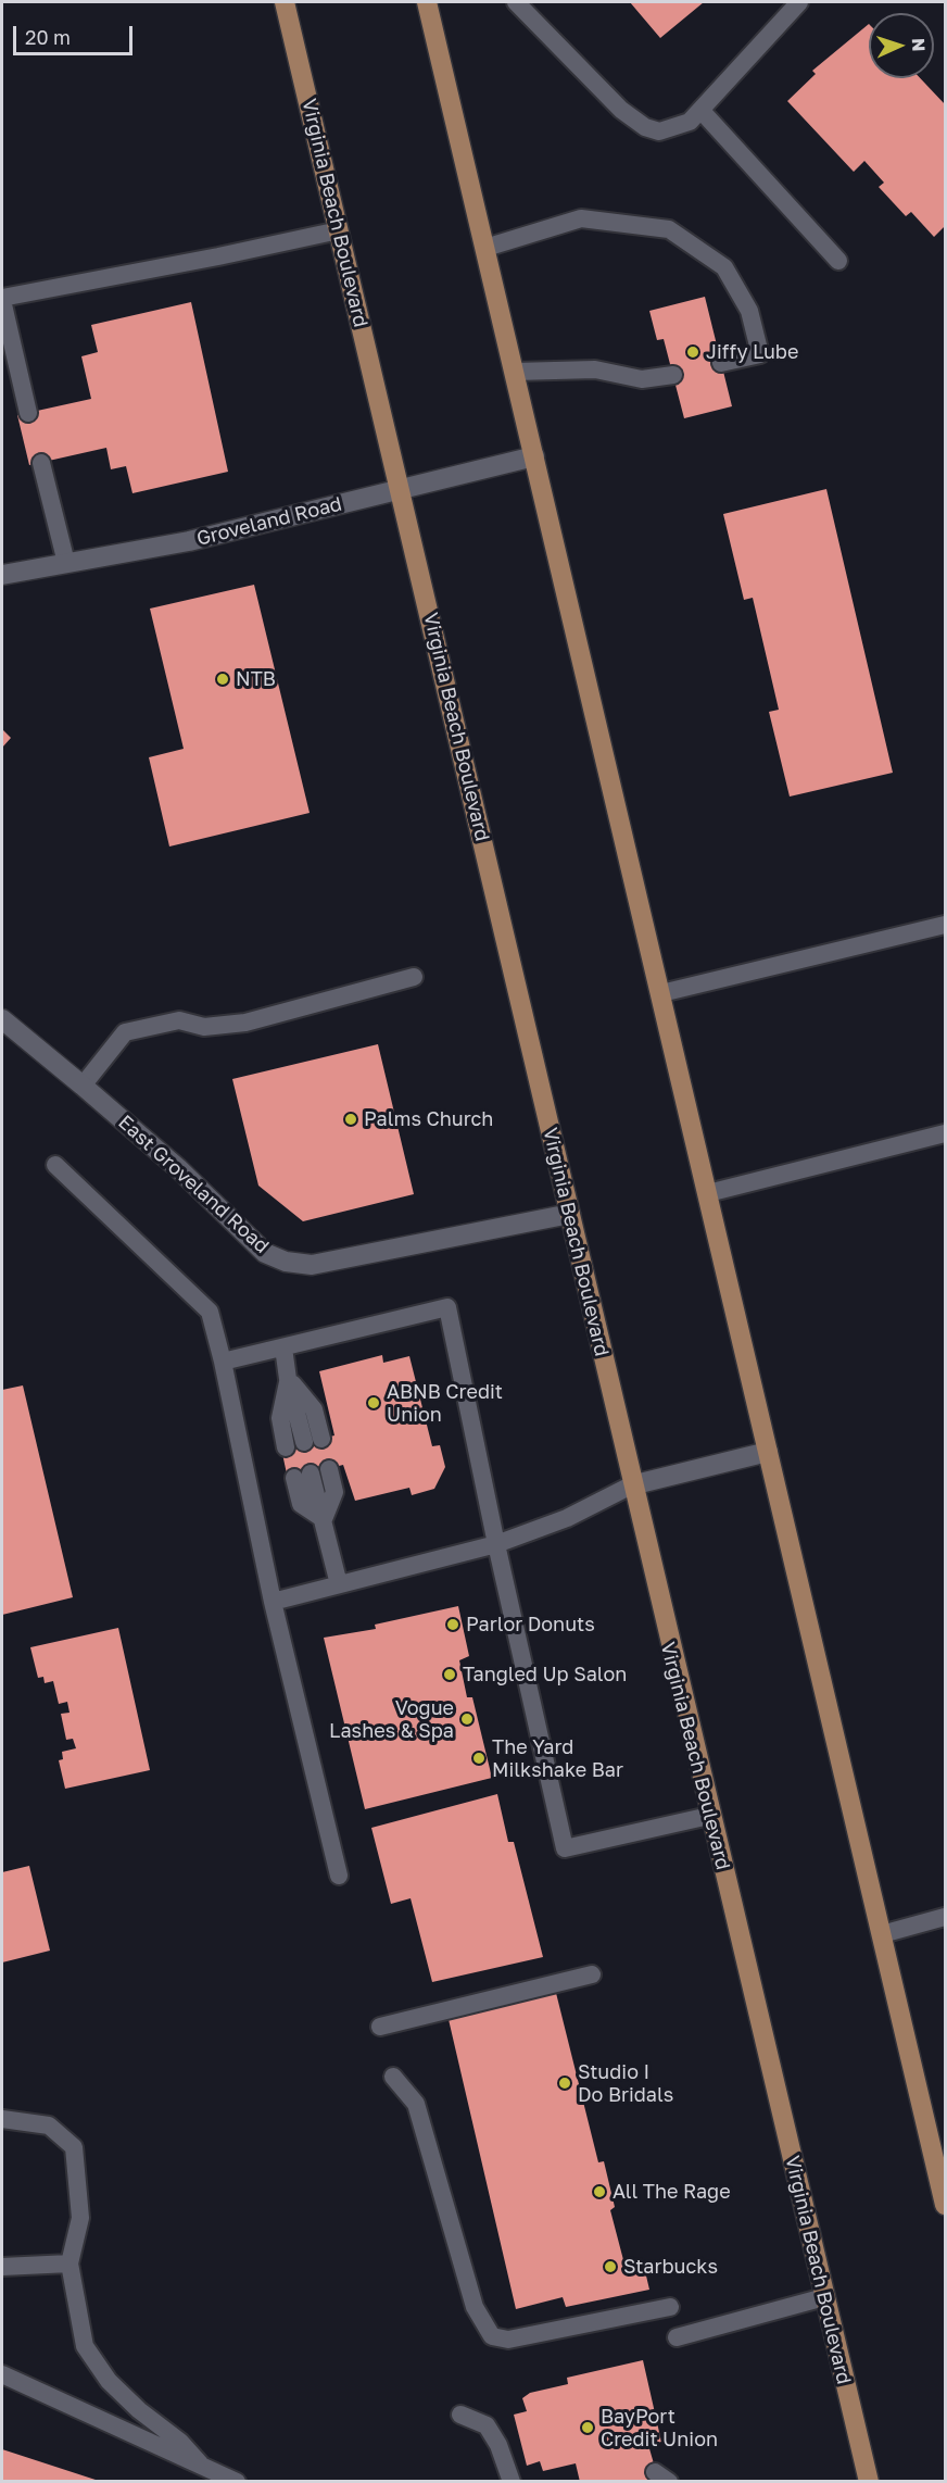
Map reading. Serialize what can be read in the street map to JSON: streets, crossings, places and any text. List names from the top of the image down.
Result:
{
  "streets": {
    "main road": ["Virginia Beach Boulevard"],
    "street": ["Groveland Road", "East Groveland Road"]
  },
  "crossings": [
    ["Virginia Beach Boulevard", "Groveland Road"],
    ["Virginia Beach Boulevard", "East Groveland Road"]
  ],
  "places": [
    "Jiffy Lube",
    "NTB",
    "Palms Church",
    "ABNB Credit Union",
    "Parlor Donuts",
    "Tangled Up Salon",
    "Vogue Lashes & Spa",
    "The Yard Milkshake Bar",
    "Studio I Do Bridals",
    "All The Rage",
    "Starbucks",
    "BayPort Credit Union"
  ],
  "scale_bar": "20 m",
  "north": "right"
}
